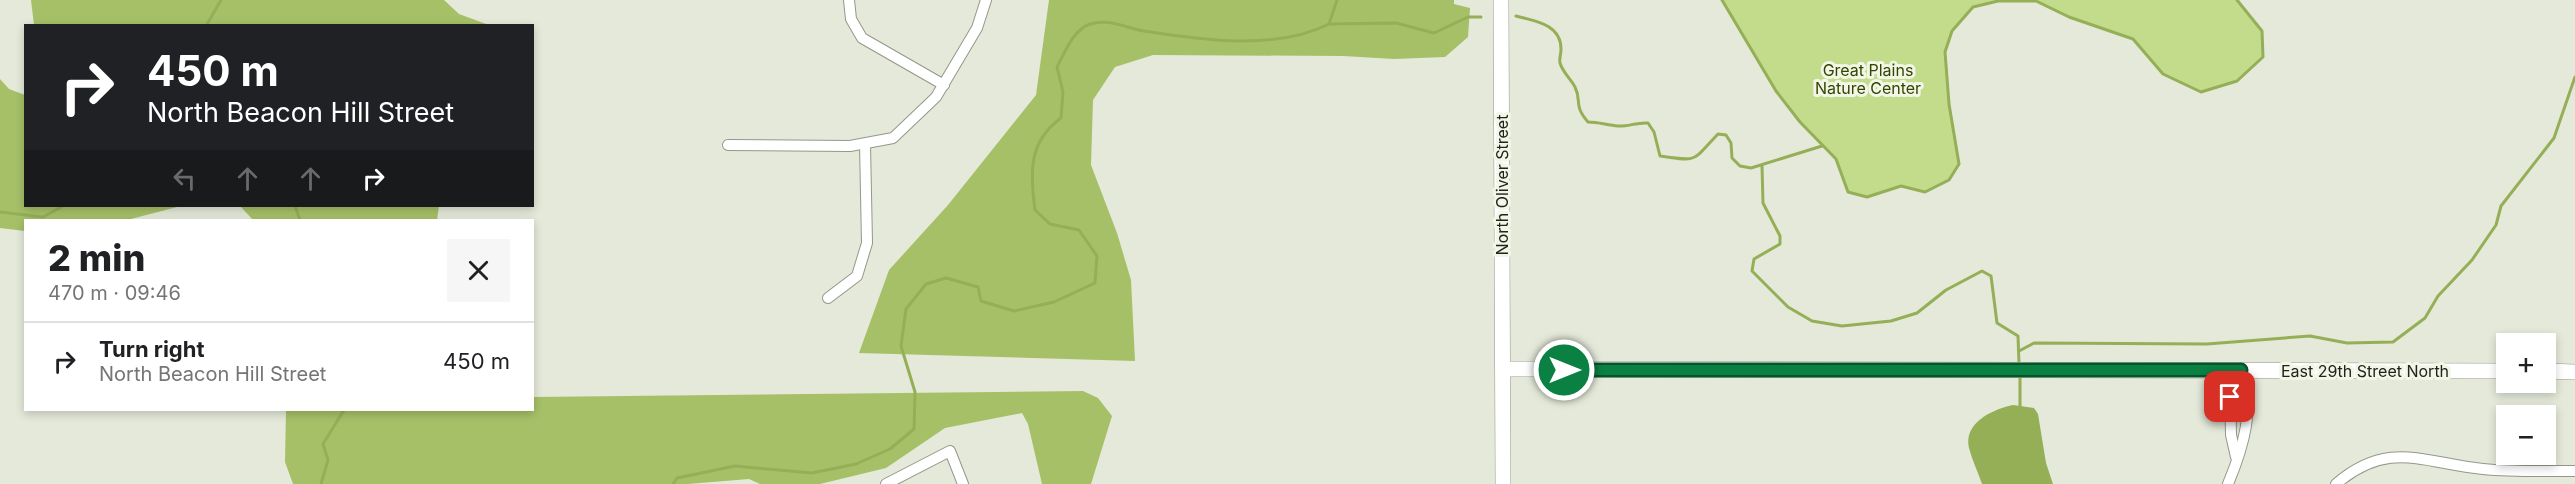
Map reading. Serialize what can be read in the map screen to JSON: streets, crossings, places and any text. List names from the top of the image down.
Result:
{
  "streets": {
    "main road": ["North Oliver Street", "East 29th Street North"]
  },
  "crossings": [
    ["North Oliver Street", "East 29th Street North"]
  ],
  "parks": ["Great Plains Nature Center"],
  "page": {
    "turn": ["450 m", "North Beacon Hill Street"],
    "heading": ["2 min", "470 m · 09:46"],
    "list": [
      {
        "name": "Turn right",
        "note": "North Beacon Hill Street",
        "value": "450 m"
      }
    ],
    "map_buttons": ["+", "−"]
  }
}
